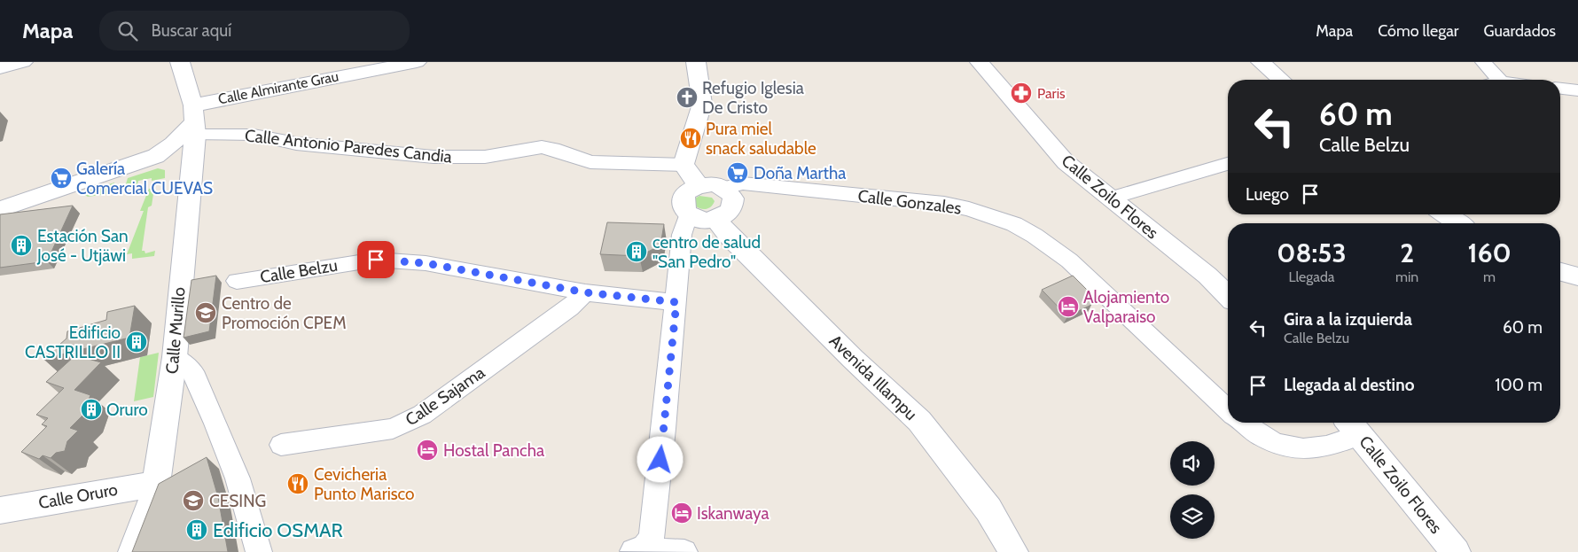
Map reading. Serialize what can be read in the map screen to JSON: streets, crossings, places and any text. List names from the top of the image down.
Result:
{
  "streets": {
    "main road": [
      "Calle Almirante Grau",
      "Calle Zoilo Flores",
      "Calle Murillo",
      "Avenida Illampu",
      "Calle Oruro"
    ],
    "street": [
      "Calle Antonio Paredes Candia",
      "Calle Gonzales",
      "Calle Belzu",
      "Calle Sajama"
    ]
  },
  "crossings": [
    ["Calle Almirante Grau", "Calle Antonio Paredes Candia"],
    ["Calle Almirante Grau", "Calle Murillo"],
    ["Calle Antonio Paredes Candia", "Calle Murillo"],
    ["Calle Gonzales", "Avenida Illampu"],
    ["Calle Belzu", "Calle Sajama"],
    ["Calle Murillo", "Calle Oruro"]
  ],
  "places": {
    "pharmacy": ["Paris"],
    "church": ["Refugio Iglesia De Cristo"],
    "restaurant": ["Pura miel snack saludable", "Cevicheria Punto Marisco"],
    "supermarket": ["Doña Martha", "Galería Comercial CUEVAS"],
    "building": [
      "Estación San José - Utjäwi",
      "centro de salud \"San Pedro\"",
      "Edificio CASTRILLO II",
      "Oruro",
      "Edificio OSMAR"
    ],
    "hotel": ["Alojamiento Valparaiso", "Hostal Pancha", "Iskanwaya"],
    "school or university": ["Centro de Promoción CPEM", "CESING"]
  },
  "page": {
    "header": "Mapa",
    "search": "Buscar aquí",
    "nav": ["Mapa", "Cómo llegar", "Guardados"],
    "turn": ["60 m", "Calle Belzu"],
    "then": "Luego",
    "eta": [
      "08:53",
      "Llegada",
      "2",
      "min",
      "160",
      "m"
    ],
    "list": [
      {
        "name": "Gira a la izquierda",
        "note": "Calle Belzu",
        "value": "60 m"
      },
      {
        "name": "Llegada al destino",
        "value": "100 m"
      }
    ]
  }
}
